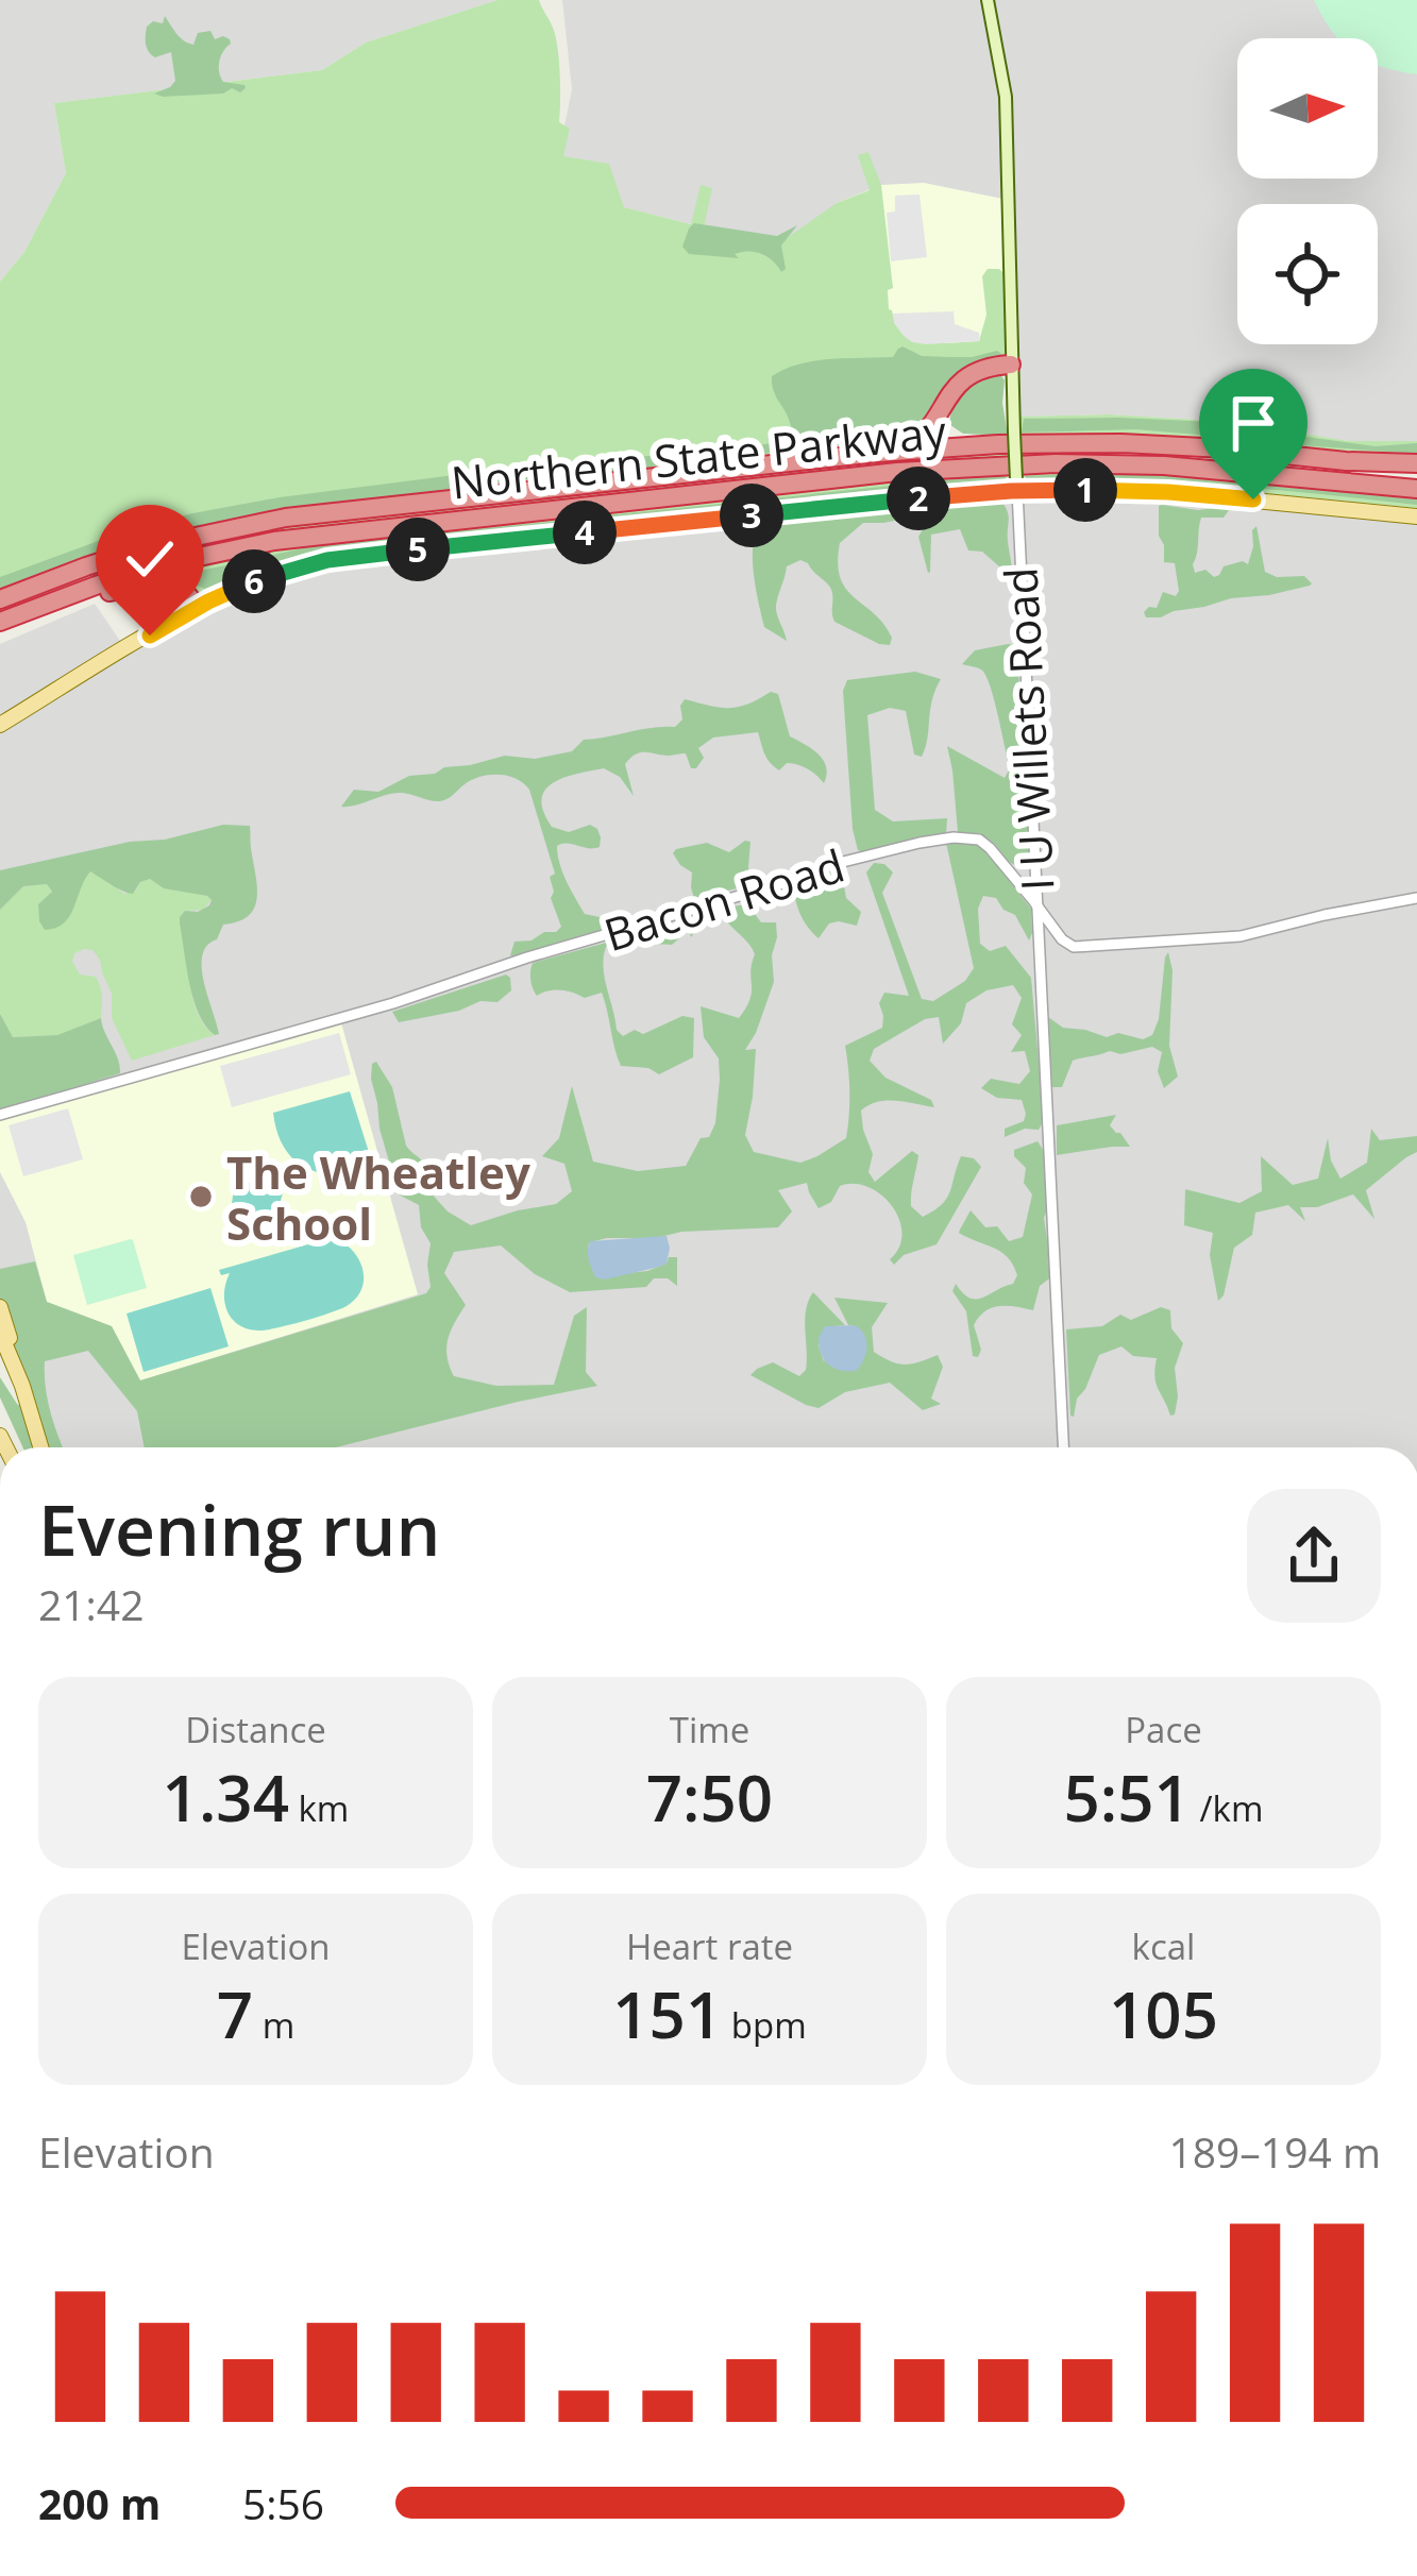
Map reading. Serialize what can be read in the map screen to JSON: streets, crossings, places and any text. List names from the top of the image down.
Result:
{
  "streets": {
    "highway": ["Northern State Parkway"],
    "main road": ["I U Willets Road"],
    "street": ["Bacon Road"]
  },
  "crossings": [
    ["I U Willets Road", "Bacon Road"]
  ],
  "places": ["The Wheatley School"],
  "north": "right",
  "page": {
    "pins": [
      "1",
      "2",
      "3",
      "4",
      "5",
      "6"
    ],
    "heading": ["Evening run", "21:42"],
    "stats": [
      ["Distance", "1.34 km"],
      ["Time", "7:50"],
      ["Pace", "5:51 /km"],
      ["Elevation", "7 m"],
      ["Heart rate", "151 bpm"],
      ["kcal", "105"]
    ],
    "chart": ["Elevation", "189–194 m"],
    "list": [
      {
        "name": "200 m",
        "note": "5:56"
      }
    ]
  }
}
